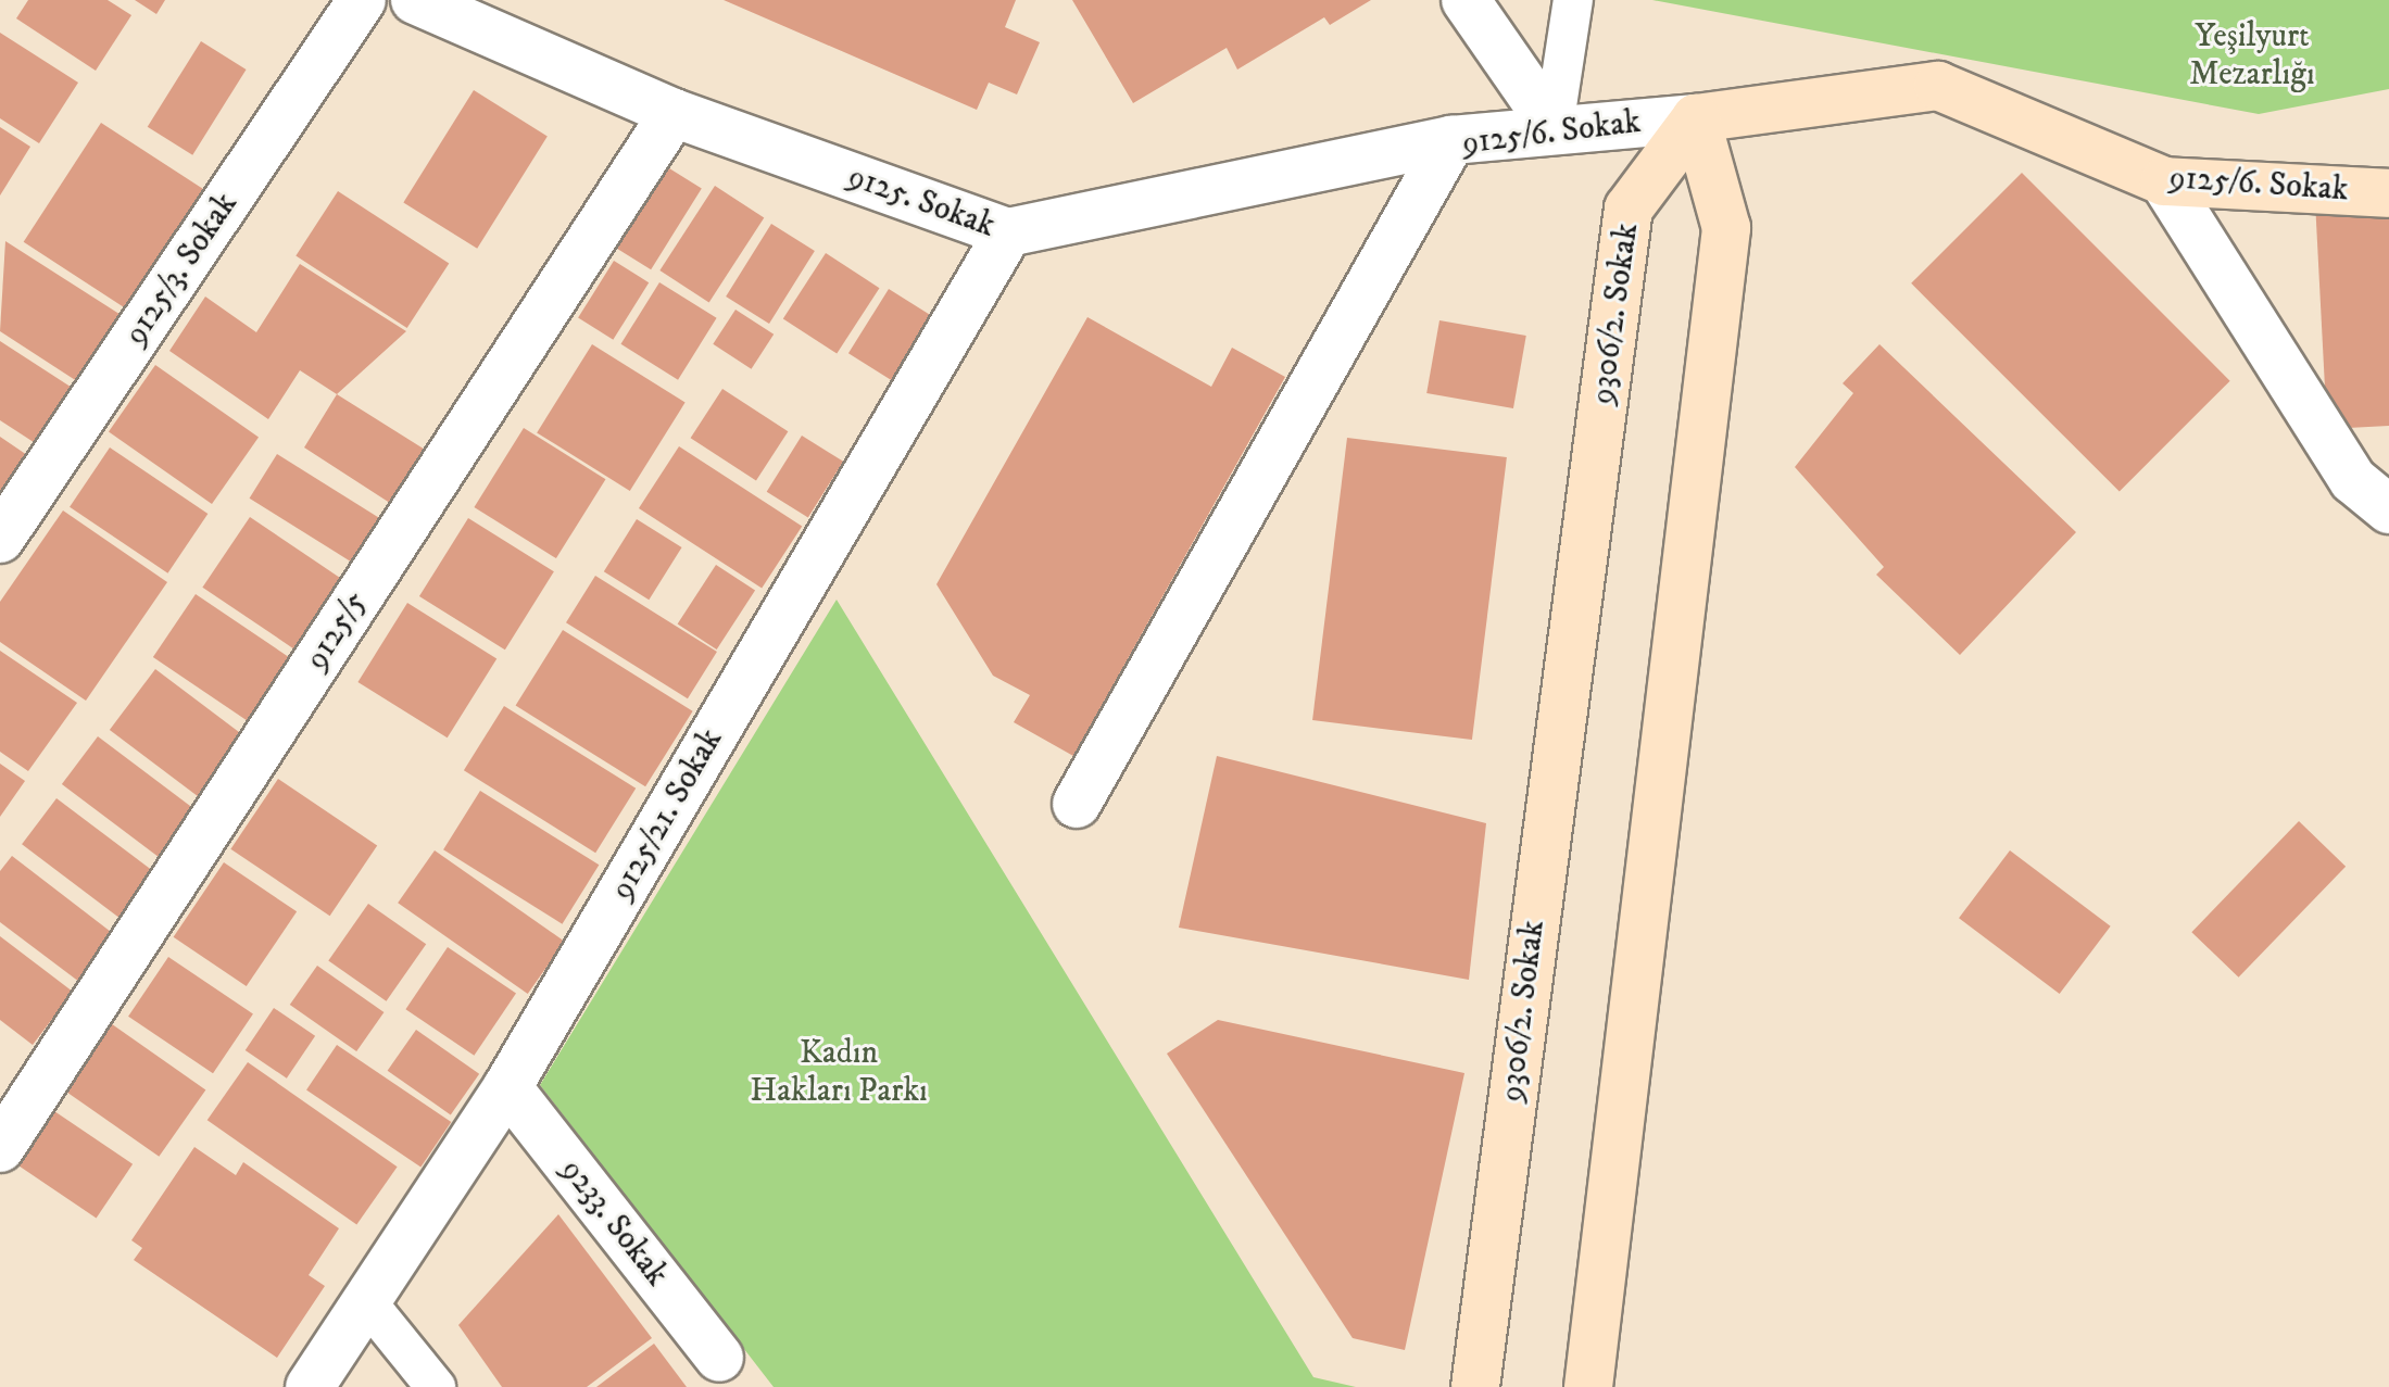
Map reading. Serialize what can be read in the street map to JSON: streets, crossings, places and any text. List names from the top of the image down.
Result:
{
  "streets": {
    "main road": ["9125/6. Sokak", "9306/2. Sokak"],
    "street": [
      "9125. Sokak",
      "9125/3. Sokak",
      "9125/5",
      "9125/21. Sokak",
      "9233. Sokak"
    ]
  },
  "crossings": [
    ["9125/6. Sokak", "9125. Sokak"],
    ["9125/6. Sokak", "9306/2. Sokak"],
    ["9125. Sokak", "9125/5"],
    ["9125. Sokak", "9125/21. Sokak"],
    ["9125/21. Sokak", "9233. Sokak"]
  ],
  "parks": ["Yeşilyurt Mezarlığı", "Kadın Hakları Parkı"]
}
